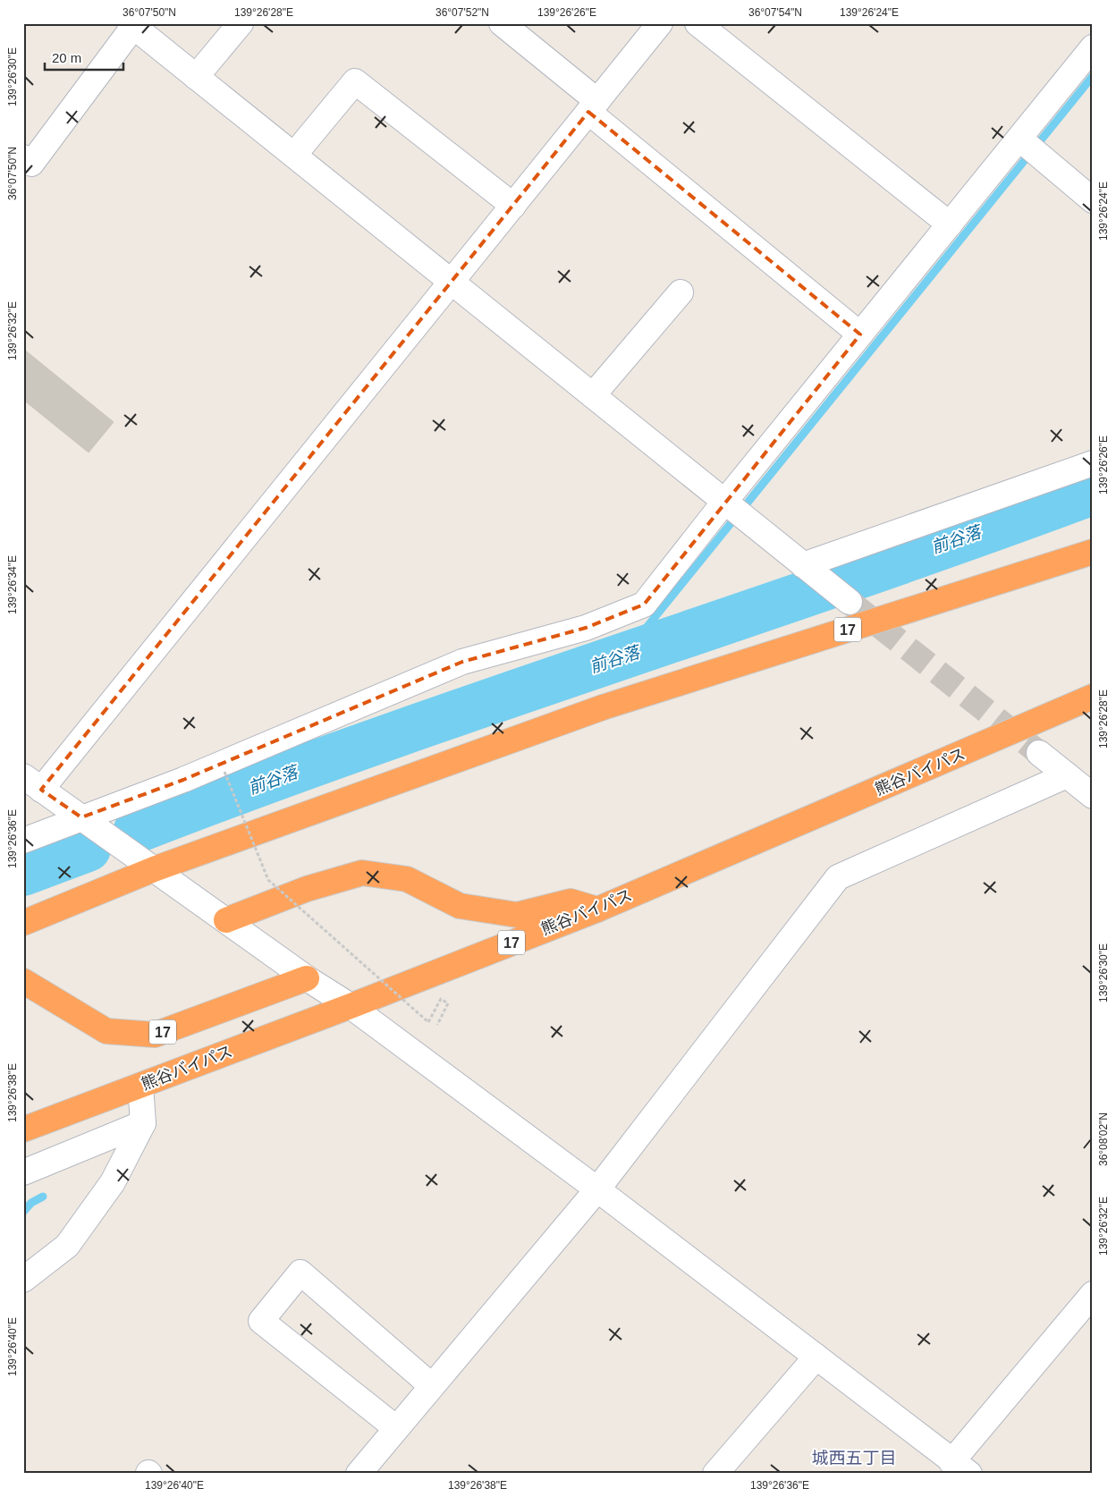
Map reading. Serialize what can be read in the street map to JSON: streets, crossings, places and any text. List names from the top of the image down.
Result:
{
  "streets": {
    "highway": ["17", "熊谷バイパス"]
  },
  "crossings": [
    ["17", "熊谷バイパス"]
  ],
  "districts": ["城西五丁目"],
  "water": ["前谷落"],
  "scale_bar": "20 m",
  "coordinates": [
    "36°07'50\"N",
    "139°26'28\"E",
    "36°07'52\"N",
    "139°26'26\"E",
    "36°07'54\"N",
    "139°26'24\"E",
    "139°26'30\"E",
    "139°26'32\"E",
    "139°26'34\"E",
    "139°26'36\"E",
    "139°26'38\"E",
    "36°08'02\"N",
    "139°26'40\"E"
  ]
}
